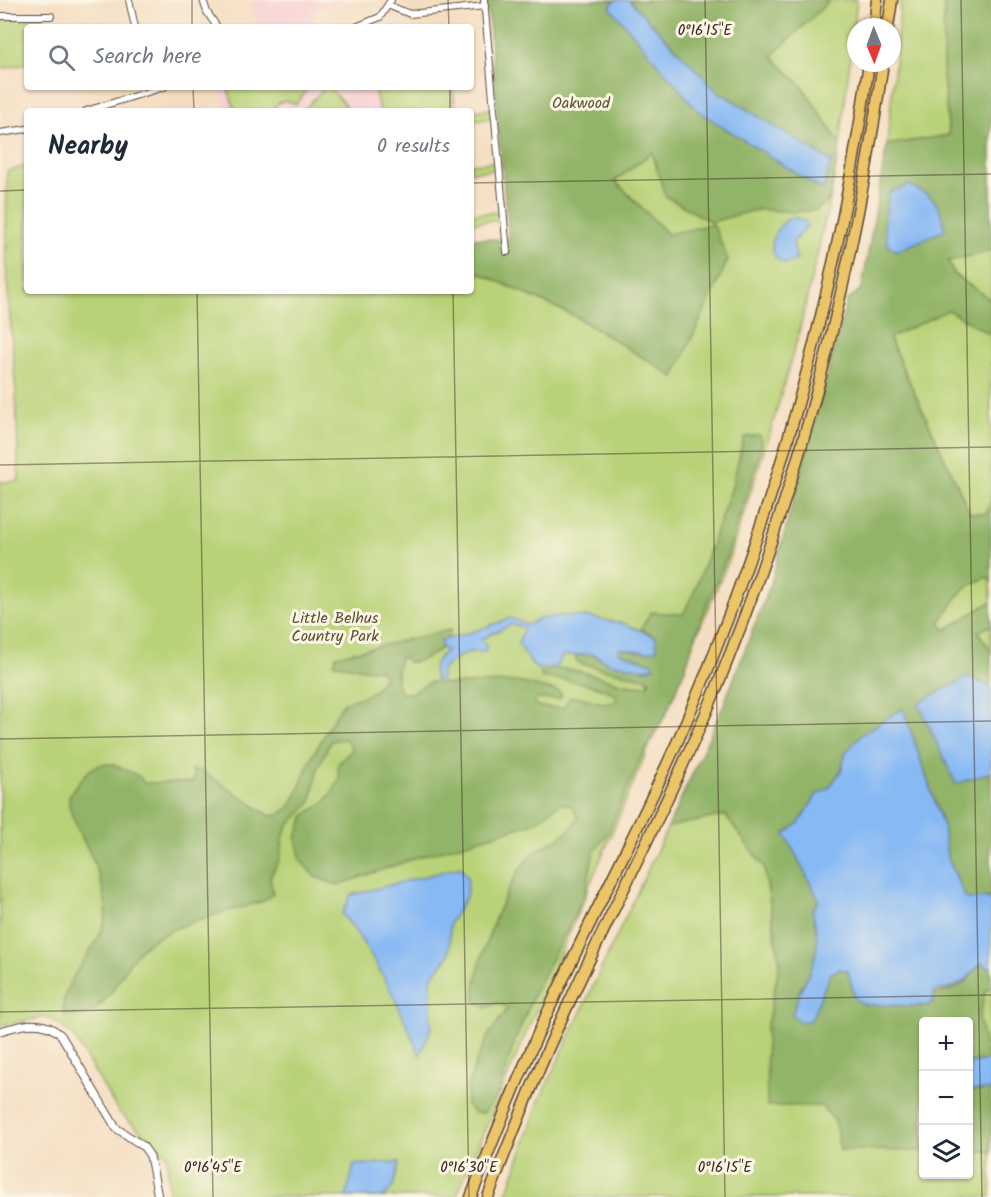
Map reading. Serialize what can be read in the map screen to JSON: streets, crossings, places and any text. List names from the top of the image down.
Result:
{
  "parks": ["Oakwood", "Little Belhus Country Park"],
  "north": "bottom",
  "page": {
    "search": "Search here",
    "heading": ["Nearby", "0 results"],
    "map_buttons": ["+", "−"]
  },
  "coordinates": ["0°16'15\"E", "0°16'45\"E", "0°16'30\"E"]
}
